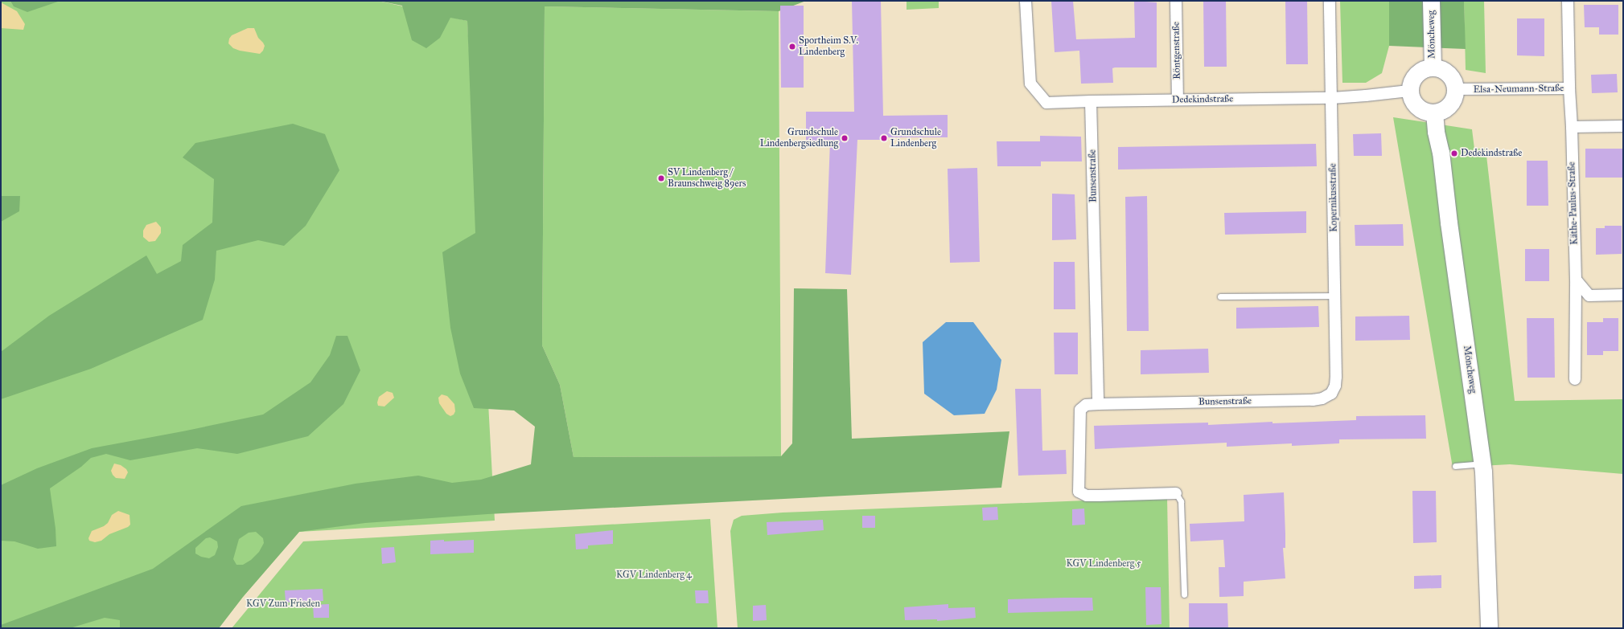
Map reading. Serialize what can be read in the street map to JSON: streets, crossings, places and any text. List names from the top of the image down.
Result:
{
  "streets": {
    "main road": ["Möncheweg"],
    "street": [
      "Röntgenstraße",
      "Elsa-Neumann-Straße",
      "Dedekindstraße",
      "Bunsenstraße",
      "Kopernikusstraße",
      "Käthe-Paulus-Straße"
    ]
  },
  "crossings": [
    ["Möncheweg", "Elsa-Neumann-Straße"],
    ["Möncheweg", "Dedekindstraße"],
    ["Röntgenstraße", "Dedekindstraße"],
    ["Elsa-Neumann-Straße", "Dedekindstraße"],
    ["Elsa-Neumann-Straße", "Käthe-Paulus-Straße"],
    ["Dedekindstraße", "Bunsenstraße"],
    ["Dedekindstraße", "Kopernikusstraße"],
    ["Bunsenstraße", "Kopernikusstraße"]
  ],
  "parks": ["KGV Lindenberg 5", "KGV Lindenberg 4", "KGV Zum Frieden"],
  "places": [
    "Sportheim S.V. Lindenberg",
    "Grundschule Lindenbergsiedlung",
    "Grundschule Lindenberg",
    "Dedekindstraße",
    "SV Lindenberg / Braunschweig 89ers"
  ]
}
